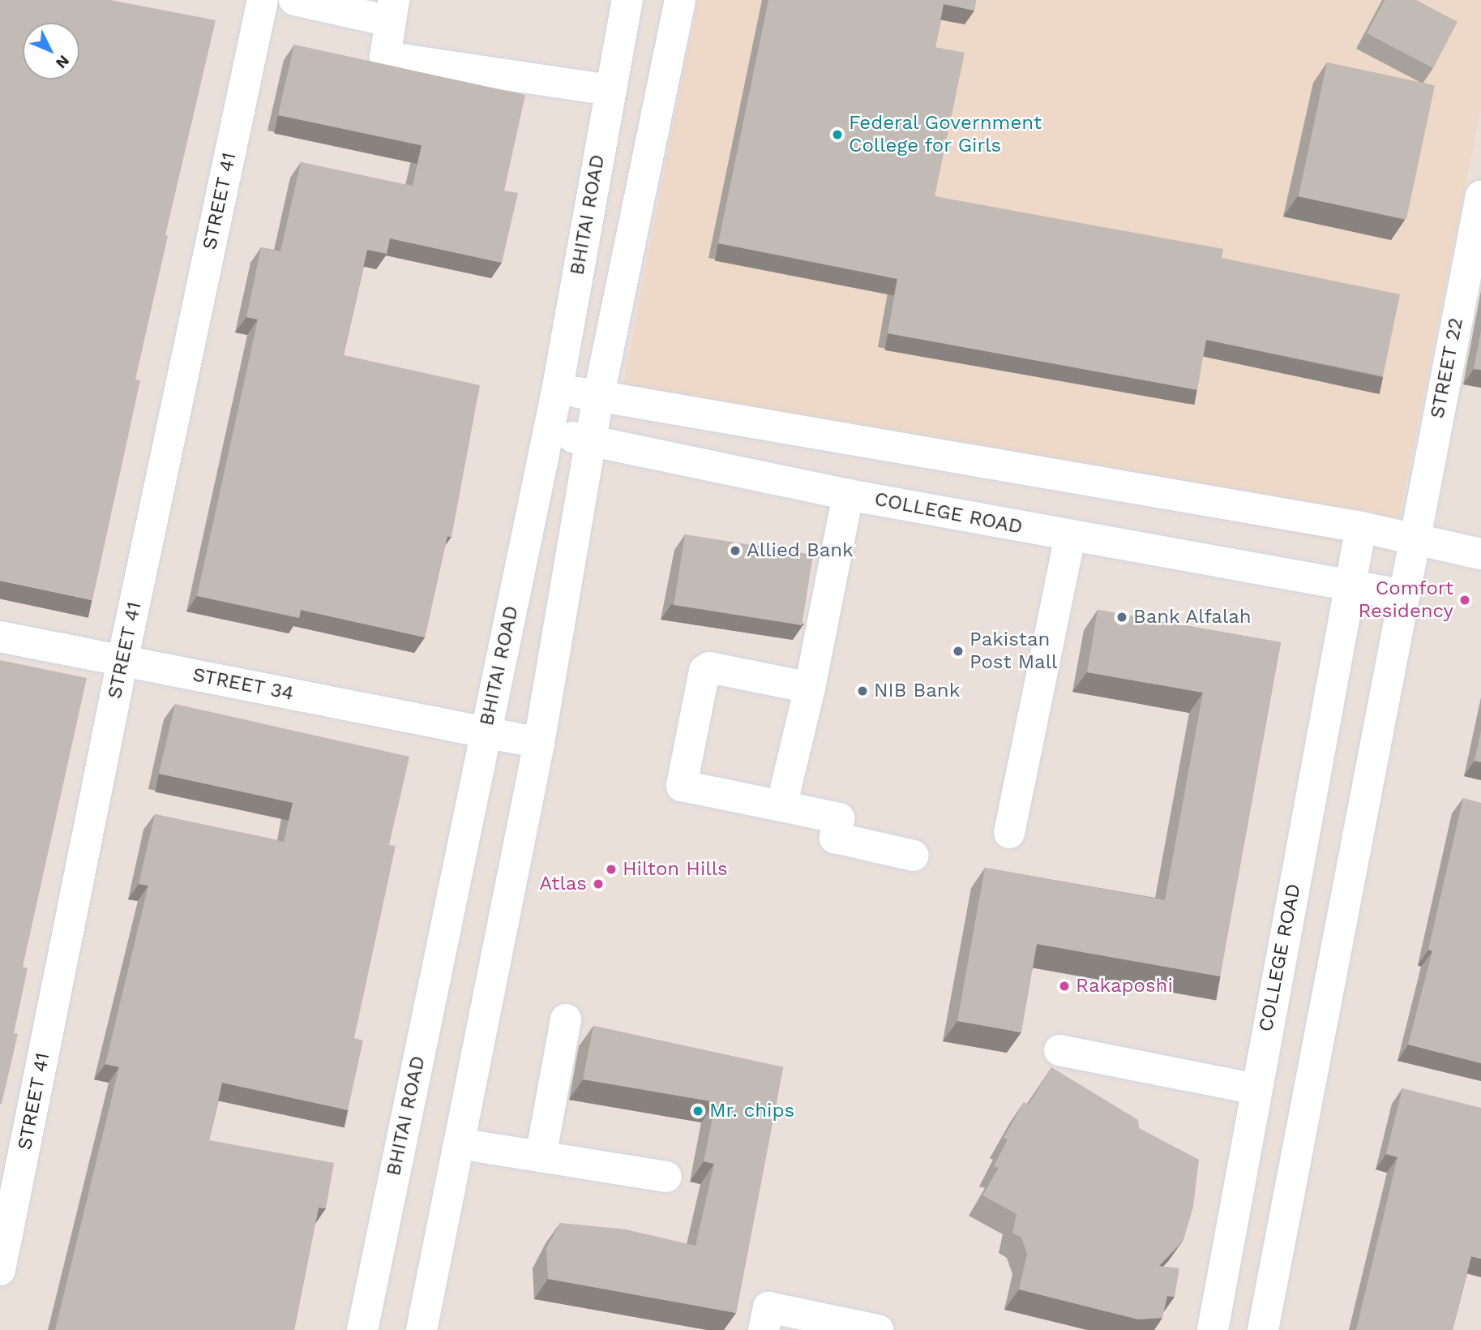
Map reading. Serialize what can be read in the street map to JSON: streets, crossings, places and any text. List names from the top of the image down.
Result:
{
  "streets": {
    "street": [
      "STREET 41",
      "BHITAI ROAD",
      "STREET 22",
      "COLLEGE ROAD",
      "STREET 34"
    ]
  },
  "crossings": [
    ["STREET 41", "STREET 34"],
    ["BHITAI ROAD", "COLLEGE ROAD"],
    ["BHITAI ROAD", "STREET 34"]
  ],
  "places": [
    "Federal Government College for Girls",
    "Allied Bank",
    "Comfort Residency",
    "Bank Alfalah",
    "Pakistan Post Mall",
    "NIB Bank",
    "Hilton Hills",
    "Atlas",
    "Rakaposhi",
    "Mr. chips"
  ],
  "north": "bottom right"
}
